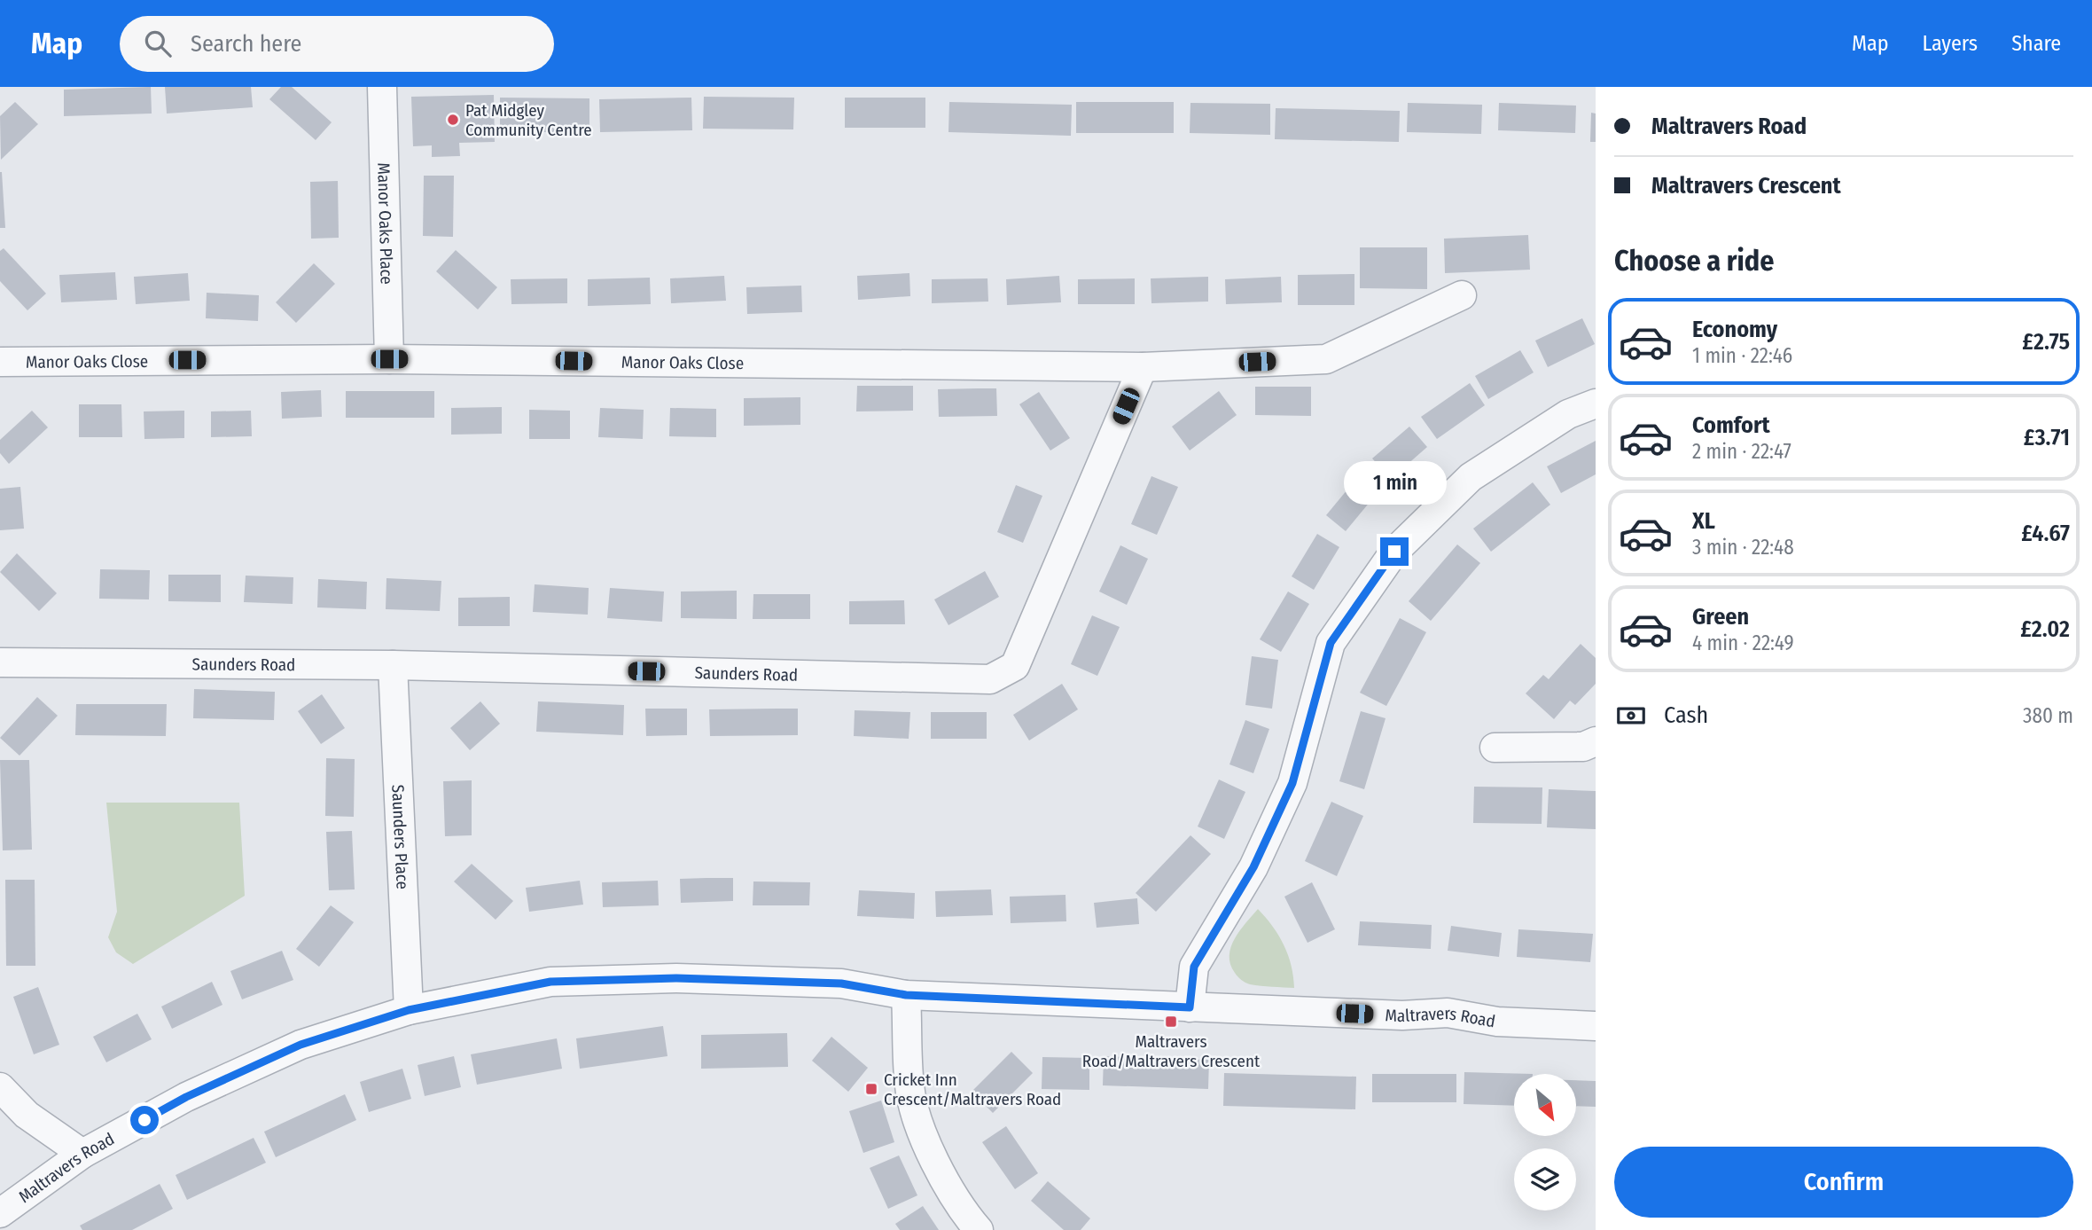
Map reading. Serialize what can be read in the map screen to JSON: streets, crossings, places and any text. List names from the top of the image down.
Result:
{
  "streets": {
    "street": [
      "Manor Oaks Place",
      "Manor Oaks Close",
      "Saunders Road",
      "Saunders Place",
      "Maltravers Road"
    ]
  },
  "crossings": [
    ["Manor Oaks Place", "Manor Oaks Close"],
    ["Manor Oaks Close", "Saunders Road"],
    ["Saunders Road", "Saunders Place"],
    ["Saunders Place", "Maltravers Road"]
  ],
  "places": {
    "other": ["Pat Midgley Community Centre"],
    "transit": ["Maltravers Road/Maltravers Crescent", "Cricket Inn Crescent/Maltravers Road"]
  },
  "north": "bottom right",
  "page": {
    "header": "Map",
    "search": "Search here",
    "nav": ["Map", "Layers", "Share"],
    "banner": ["Maltravers Road", "Maltravers Crescent"],
    "heading": "Choose a ride",
    "list": [
      {
        "name": "Economy",
        "note": "1 min · 22:46",
        "value": "£2.75"
      },
      {
        "name": "Comfort",
        "note": "2 min · 22:47",
        "value": "£3.71"
      },
      {
        "name": "XL",
        "note": "3 min · 22:48",
        "value": "£4.67"
      },
      {
        "name": "Green",
        "note": "4 min · 22:49",
        "value": "£2.02"
      }
    ],
    "bubble": "1 min",
    "pay": ["Cash", "380 m"],
    "buttons": "Confirm"
  }
}
